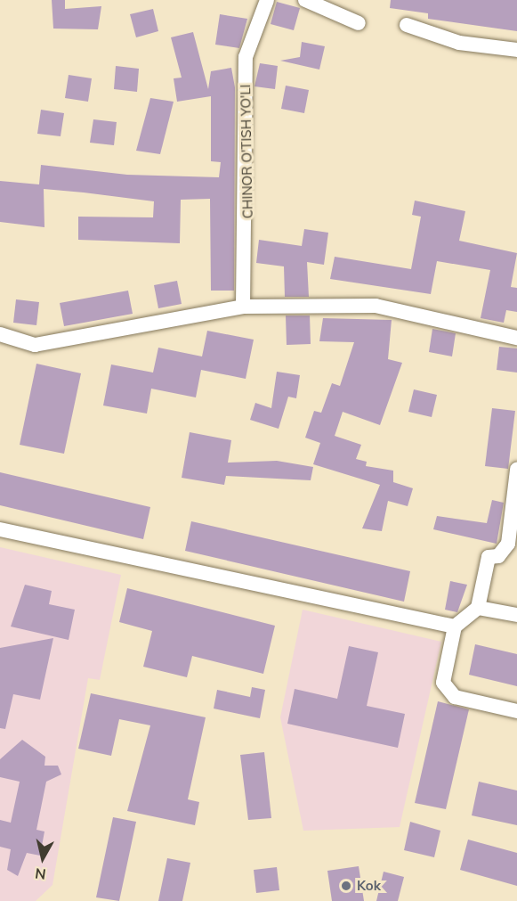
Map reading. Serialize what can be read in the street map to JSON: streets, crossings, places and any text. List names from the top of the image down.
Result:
{
  "streets": {
    "street": ["CHINOR O'TISH YO'LI"]
  },
  "places": ["Kok"],
  "north": "bottom"
}
